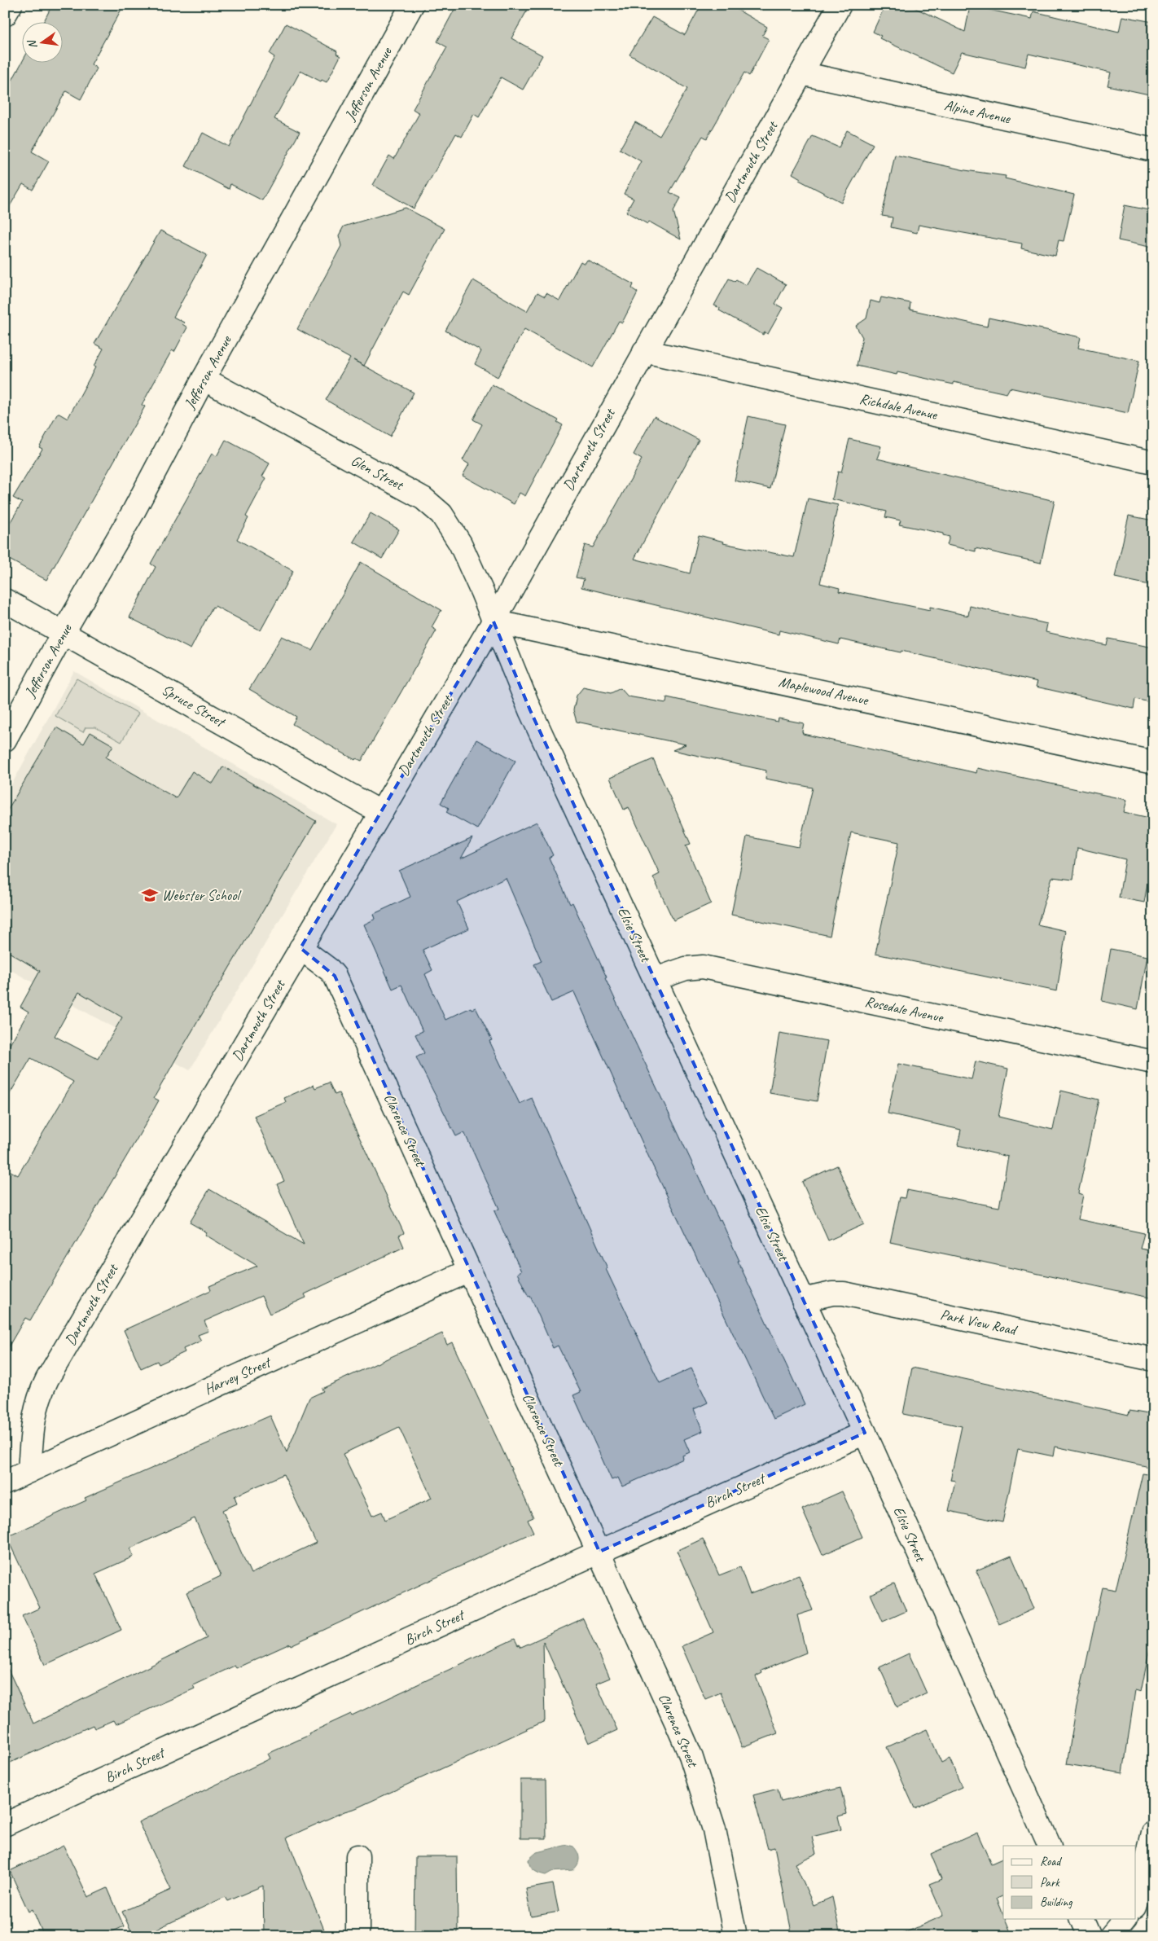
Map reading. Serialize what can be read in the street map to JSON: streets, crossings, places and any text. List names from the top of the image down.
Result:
{
  "streets": {
    "street": [
      "Jefferson Avenue",
      "Alpine Avenue",
      "Dartmouth Street",
      "Richdale Avenue",
      "Glen Street",
      "Maplewood Avenue",
      "Spruce Street",
      "Elsie Street",
      "Rosedale Avenue",
      "Clarence Street",
      "Park View Road",
      "Harvey Street",
      "Birch Street"
    ]
  },
  "crossings": [
    ["Jefferson Avenue", "Glen Street"],
    ["Jefferson Avenue", "Spruce Street"],
    ["Alpine Avenue", "Dartmouth Street"],
    ["Dartmouth Street", "Richdale Avenue"],
    ["Dartmouth Street", "Glen Street"],
    ["Dartmouth Street", "Maplewood Avenue"],
    ["Dartmouth Street", "Spruce Street"],
    ["Dartmouth Street", "Elsie Street"],
    ["Dartmouth Street", "Clarence Street"],
    ["Dartmouth Street", "Harvey Street"],
    ["Glen Street", "Maplewood Avenue"],
    ["Glen Street", "Elsie Street"],
    ["Maplewood Avenue", "Elsie Street"],
    ["Elsie Street", "Rosedale Avenue"],
    ["Elsie Street", "Park View Road"],
    ["Elsie Street", "Birch Street"],
    ["Clarence Street", "Harvey Street"],
    ["Clarence Street", "Birch Street"]
  ],
  "places": {
    "school or university": ["Webster School"]
  },
  "legend": ["Road", "Park", "Building"],
  "north": "left"
}
